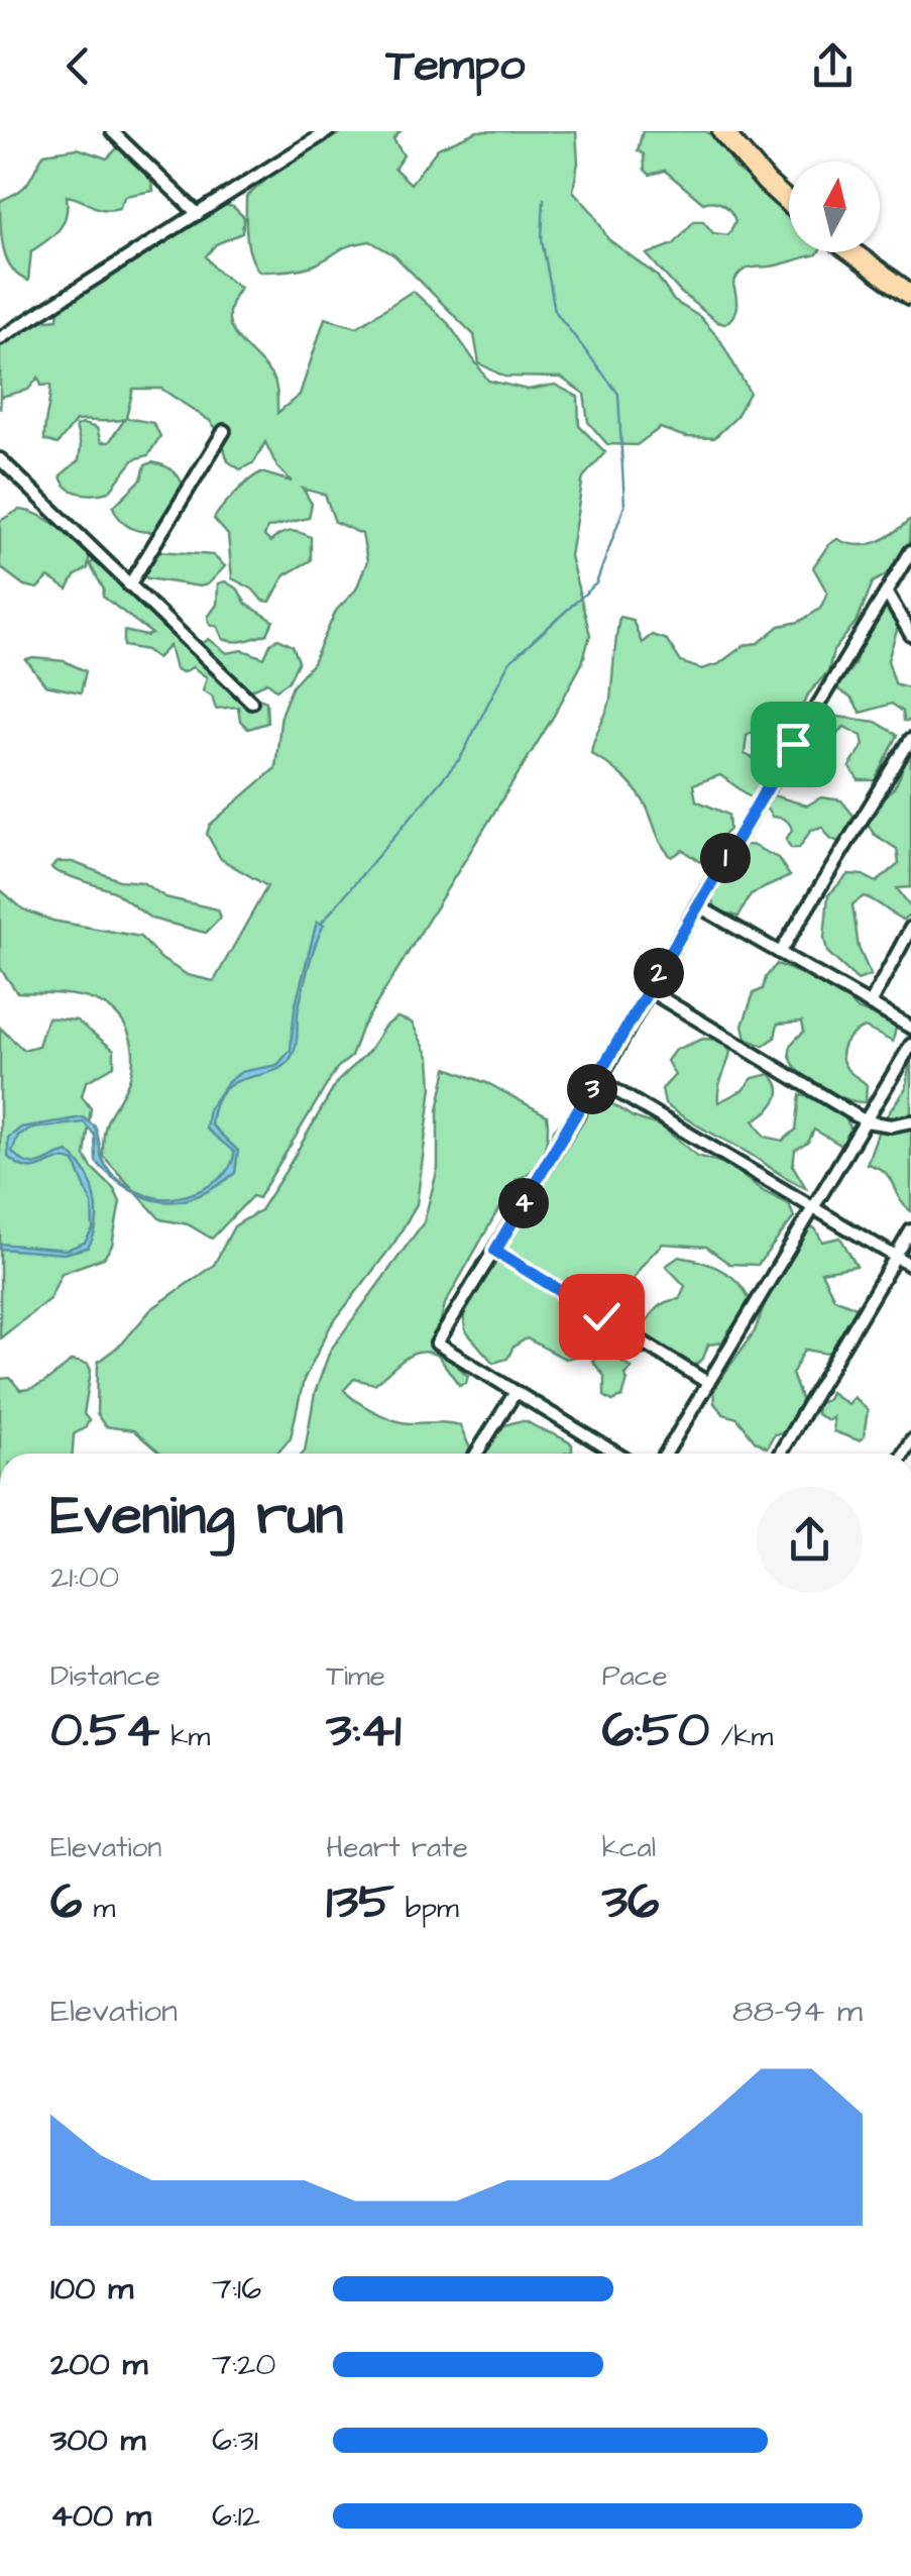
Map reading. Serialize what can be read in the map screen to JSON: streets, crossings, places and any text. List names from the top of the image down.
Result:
{
  "north": "top",
  "page": {
    "header": "Tempo",
    "pins": [
      "1",
      "2",
      "3",
      "4"
    ],
    "heading": ["Evening run", "21:00"],
    "stats": [
      ["Distance", "0.54 km"],
      ["Time", "3:41"],
      ["Pace", "6:50 /km"],
      ["Elevation", "6 m"],
      ["Heart rate", "135 bpm"],
      ["kcal", "36"]
    ],
    "chart": ["Elevation", "88–94 m"],
    "list": [
      {
        "name": "100 m",
        "note": "7:16"
      },
      {
        "name": "200 m",
        "note": "7:20"
      },
      {
        "name": "300 m",
        "note": "6:31"
      },
      {
        "name": "400 m",
        "note": "6:12"
      }
    ]
  }
}
